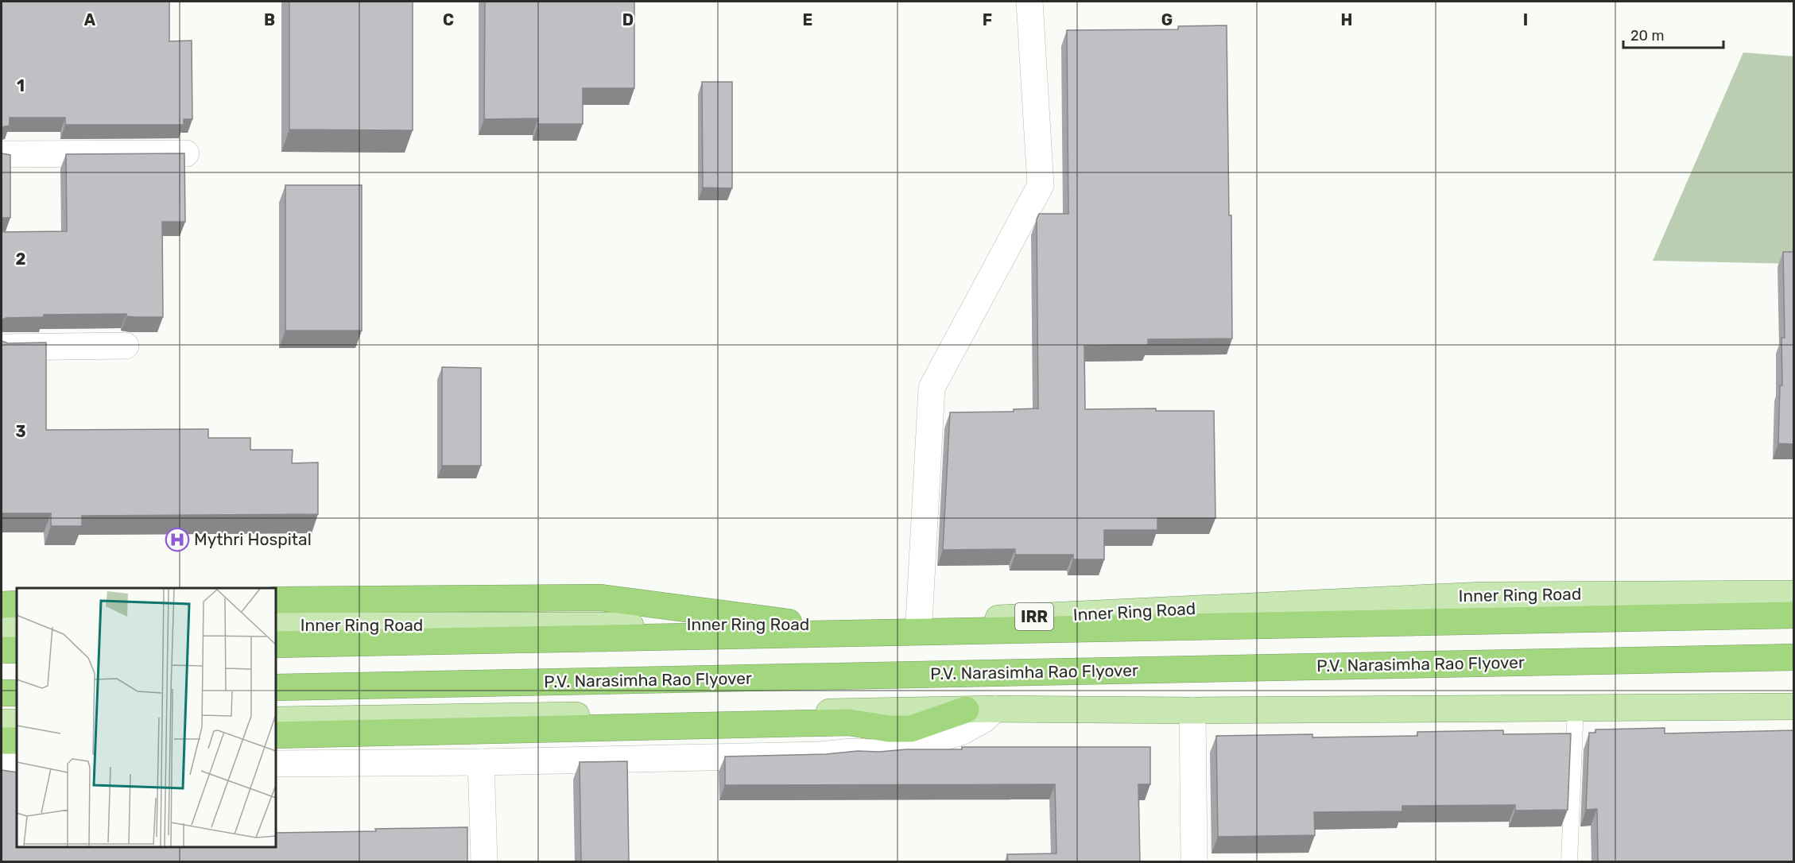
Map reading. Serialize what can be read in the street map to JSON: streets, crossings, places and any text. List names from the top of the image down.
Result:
{
  "streets": {
    "highway": ["P.V. Narasimha Rao Flyover"],
    "main road": ["Inner Ring Road", "IRR"]
  },
  "places": {
    "hospital": ["Mythri Hospital"]
  },
  "scale_bar": "20 m",
  "grid": {
    "columns": [
      "A",
      "B",
      "C",
      "D",
      "E",
      "F",
      "G",
      "H",
      "I"
    ],
    "rows": ["1", "2", "3"]
  }
}
